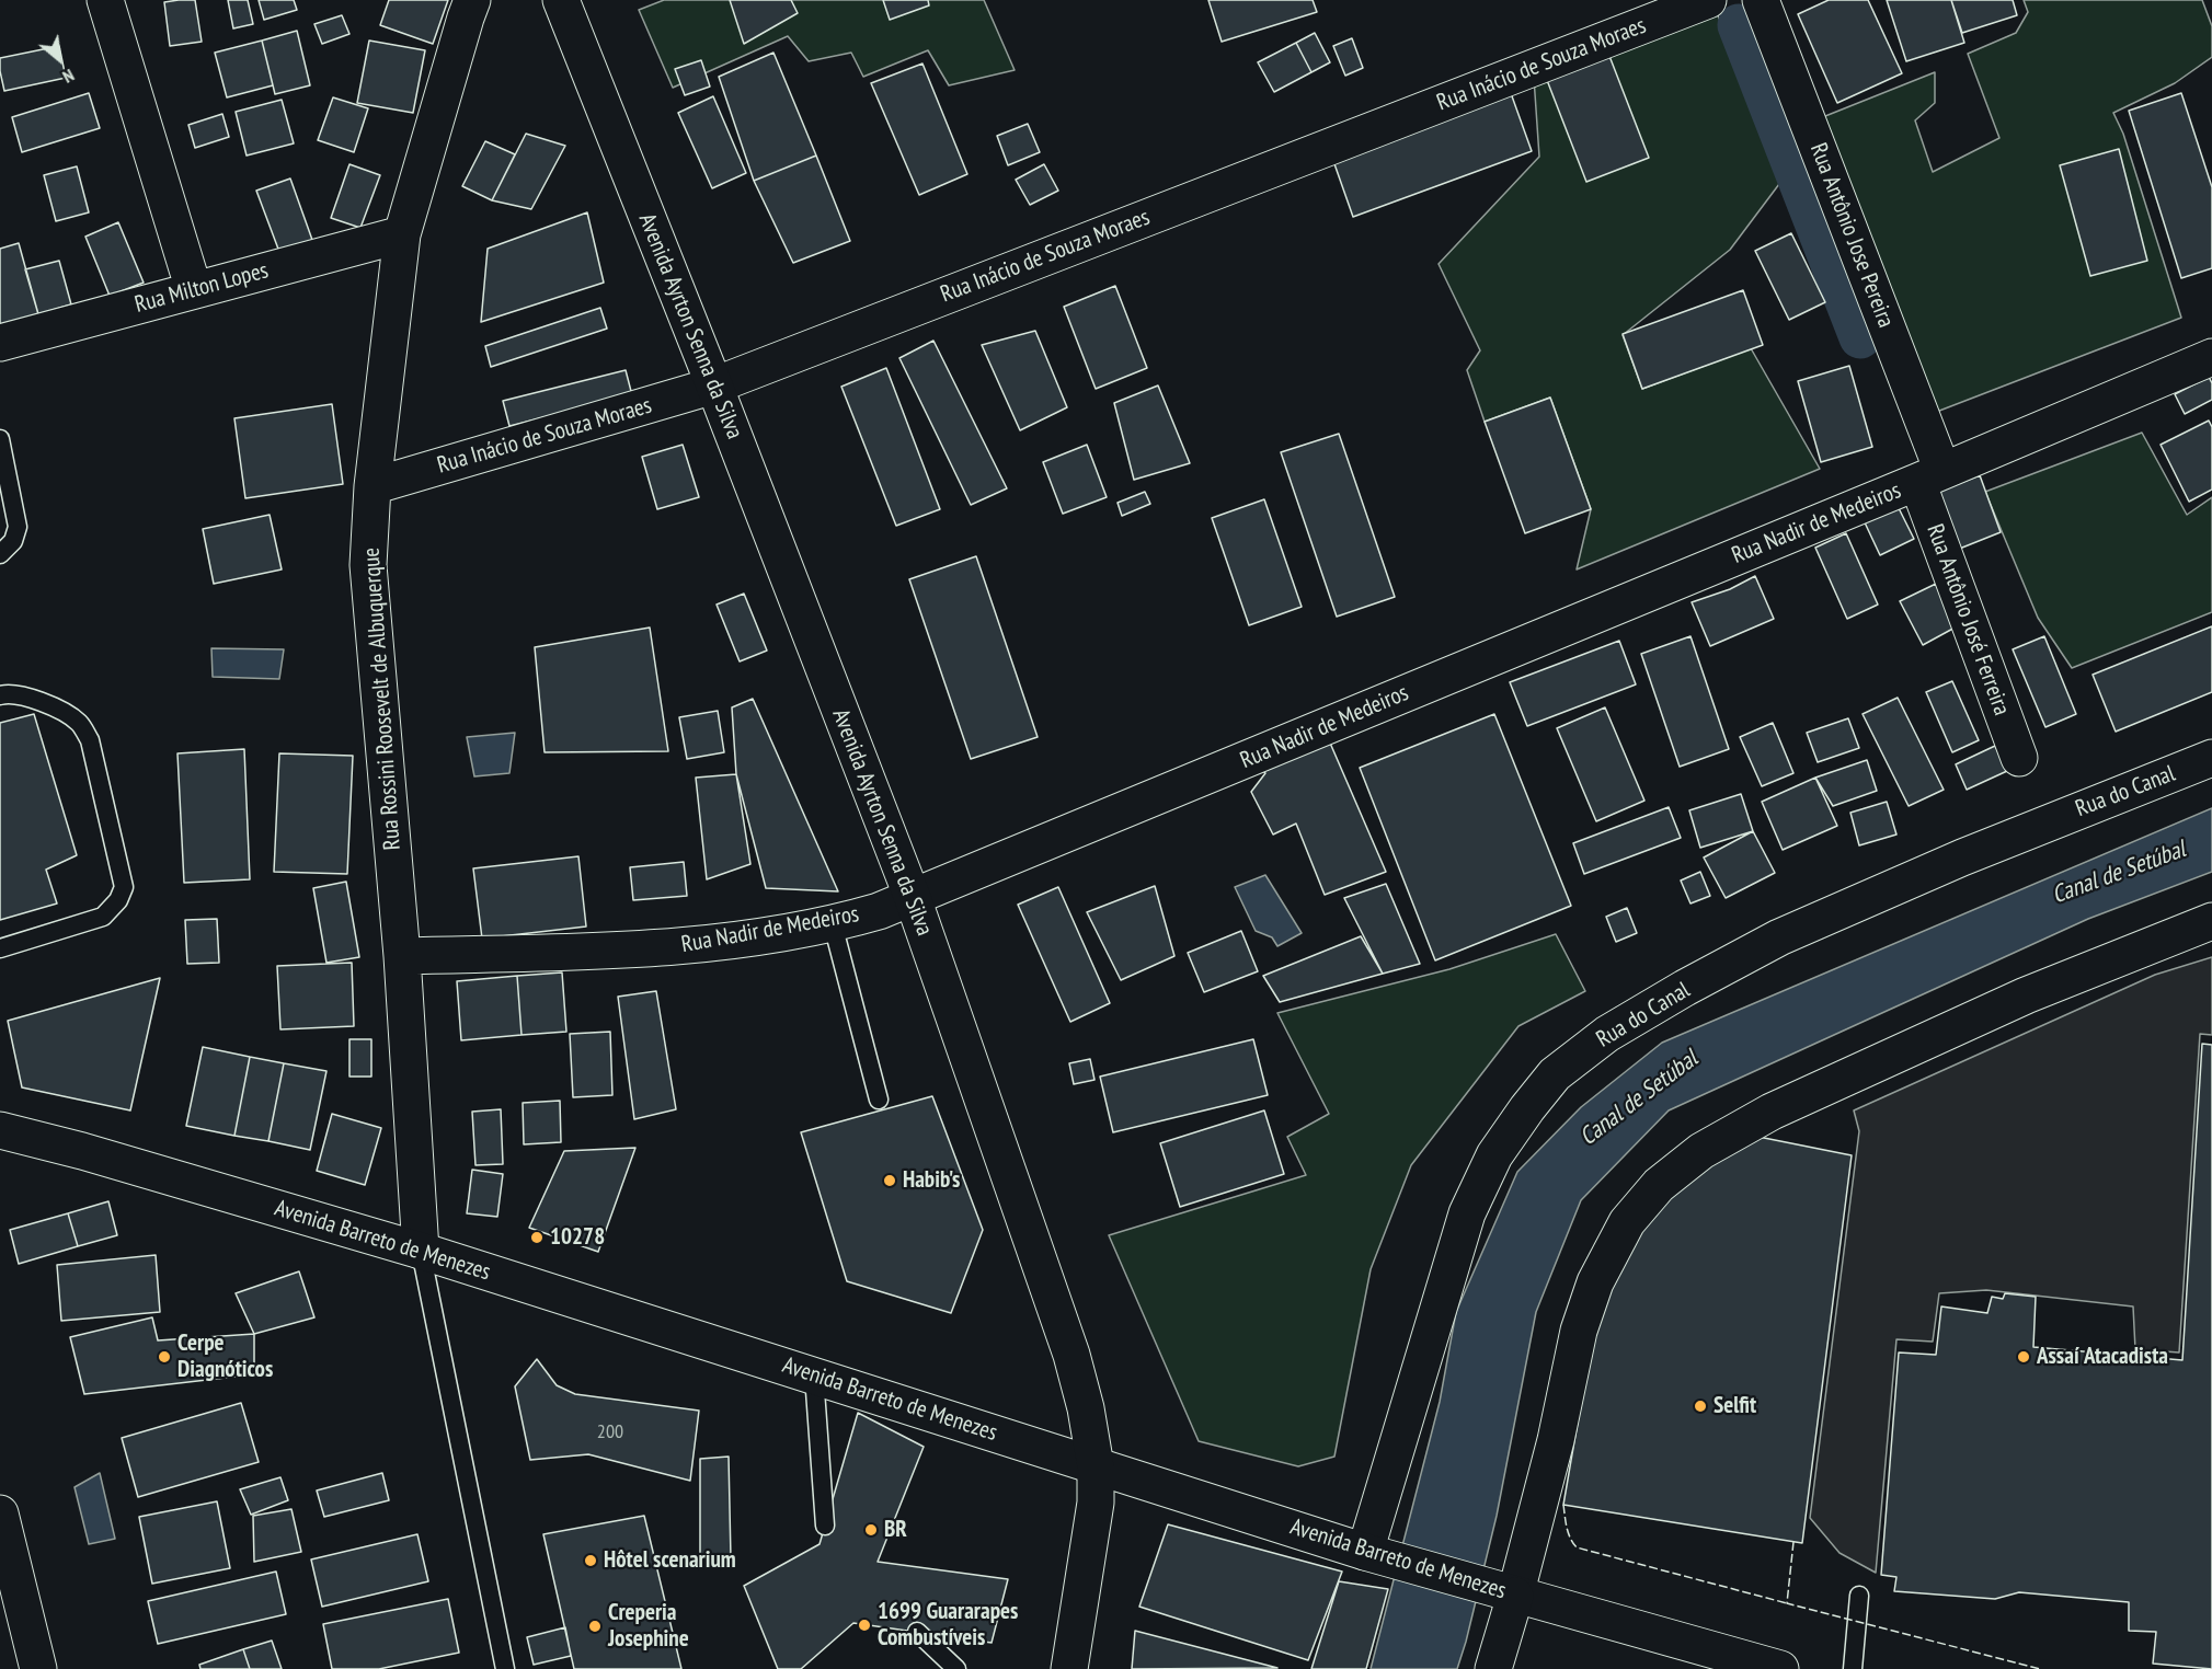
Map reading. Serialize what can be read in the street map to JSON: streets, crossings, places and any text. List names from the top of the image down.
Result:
{
  "streets": {
    "street": [
      "Rua Inácio de Souza Moraes",
      "Rua Antônio Jose Pereira",
      "Rua Milton Lopes",
      "Avenida Ayrton Senna da Silva",
      "Rua Nadir de Medeiros",
      "Rua Antônio José Ferreira",
      "Rua Rossini Roosevelt de Albuquerque",
      "Rua do Canal",
      "Avenida Barreto de Menezes"
    ]
  },
  "crossings": [
    ["Rua Inácio de Souza Moraes", "Avenida Ayrton Senna da Silva"],
    ["Rua Inácio de Souza Moraes", "Rua Rossini Roosevelt de Albuquerque"],
    ["Rua Antônio Jose Pereira", "Rua Nadir de Medeiros"],
    ["Rua Antônio Jose Pereira", "Rua Antônio José Ferreira"],
    ["Rua Milton Lopes", "Rua Rossini Roosevelt de Albuquerque"],
    ["Avenida Ayrton Senna da Silva", "Rua Nadir de Medeiros"],
    ["Avenida Ayrton Senna da Silva", "Avenida Barreto de Menezes"],
    ["Rua Nadir de Medeiros", "Rua Antônio José Ferreira"],
    ["Rua Nadir de Medeiros", "Rua Rossini Roosevelt de Albuquerque"],
    ["Rua Rossini Roosevelt de Albuquerque", "Avenida Barreto de Menezes"],
    ["Rua do Canal", "Avenida Barreto de Menezes"]
  ],
  "water": ["Canal de Setúbal"],
  "places": [
    "Habib's",
    "10278",
    "Cerpe Diagnóticos",
    "Assaí Atacadista",
    "Selfit",
    "BR",
    "Hôtel scenarium",
    "1699 Guararapes Combustíveis",
    "Creperia Josephine"
  ],
  "house_numbers": ["200"],
  "north": "bottom right"
}
